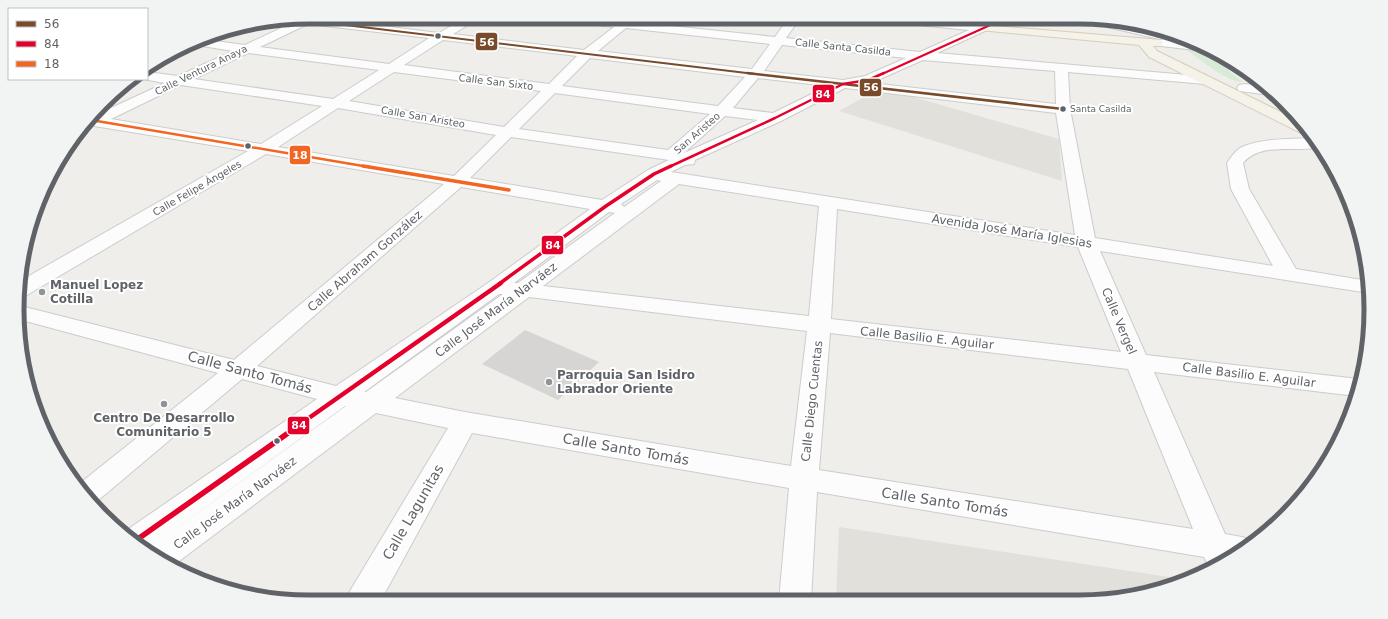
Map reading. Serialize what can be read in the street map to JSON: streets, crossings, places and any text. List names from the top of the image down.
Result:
{
  "streets": {
    "main road": ["Calle José María Narváez"],
    "street": [
      "Calle Santa Casilda",
      "Calle Ventura Anaya",
      "Calle San Sixto",
      "Calle San Aristeo",
      "San Aristeo",
      "Calle Felipe Ángeles",
      "Avenida José María Iglesias",
      "Calle Abraham González",
      "Calle Vergel",
      "Calle Basilio E. Aguilar",
      "Calle Santo Tomás",
      "Calle Diego Cuentas",
      "Calle Lagunitas"
    ]
  },
  "crossings": [
    ["Calle Santa Casilda", "San Aristeo"],
    ["Calle Santa Casilda", "Calle José María Narváez"],
    ["Calle Santa Casilda", "Calle Vergel"],
    ["Calle Ventura Anaya", "Calle San Sixto"],
    ["Calle Ventura Anaya", "Calle San Aristeo"],
    ["Calle San Sixto", "San Aristeo"],
    ["Calle San Sixto", "Calle Felipe Ángeles"],
    ["Calle San Sixto", "Calle Abraham González"],
    ["Calle San Sixto", "Calle José María Narváez"],
    ["Calle San Aristeo", "San Aristeo"],
    ["Calle San Aristeo", "Calle Felipe Ángeles"],
    ["Calle San Aristeo", "Calle Abraham González"],
    ["Calle San Aristeo", "Calle José María Narváez"],
    ["San Aristeo", "Calle José María Narváez"],
    ["Avenida José María Iglesias", "Calle José María Narváez"],
    ["Avenida José María Iglesias", "Calle Vergel"],
    ["Avenida José María Iglesias", "Calle Diego Cuentas"],
    ["Calle Abraham González", "Calle Santo Tomás"],
    ["Calle José María Narváez", "Calle Basilio E. Aguilar"],
    ["Calle José María Narváez", "Calle Santo Tomás"],
    ["Calle Vergel", "Calle Basilio E. Aguilar"],
    ["Calle Vergel", "Calle Santo Tomás"],
    ["Calle Basilio E. Aguilar", "Calle Diego Cuentas"],
    ["Calle Santo Tomás", "Calle Diego Cuentas"],
    ["Calle Santo Tomás", "Calle Lagunitas"]
  ],
  "places": [
    "Santa Casilda",
    "Manuel Lopez Cotilla",
    "Parroquia San Isidro Labrador Oriente",
    "Centro De Desarrollo Comunitario 5"
  ],
  "lines": ["transit line 56", "transit line 84", "transit line 18"],
  "legend": ["56", "84", "18"]
}
